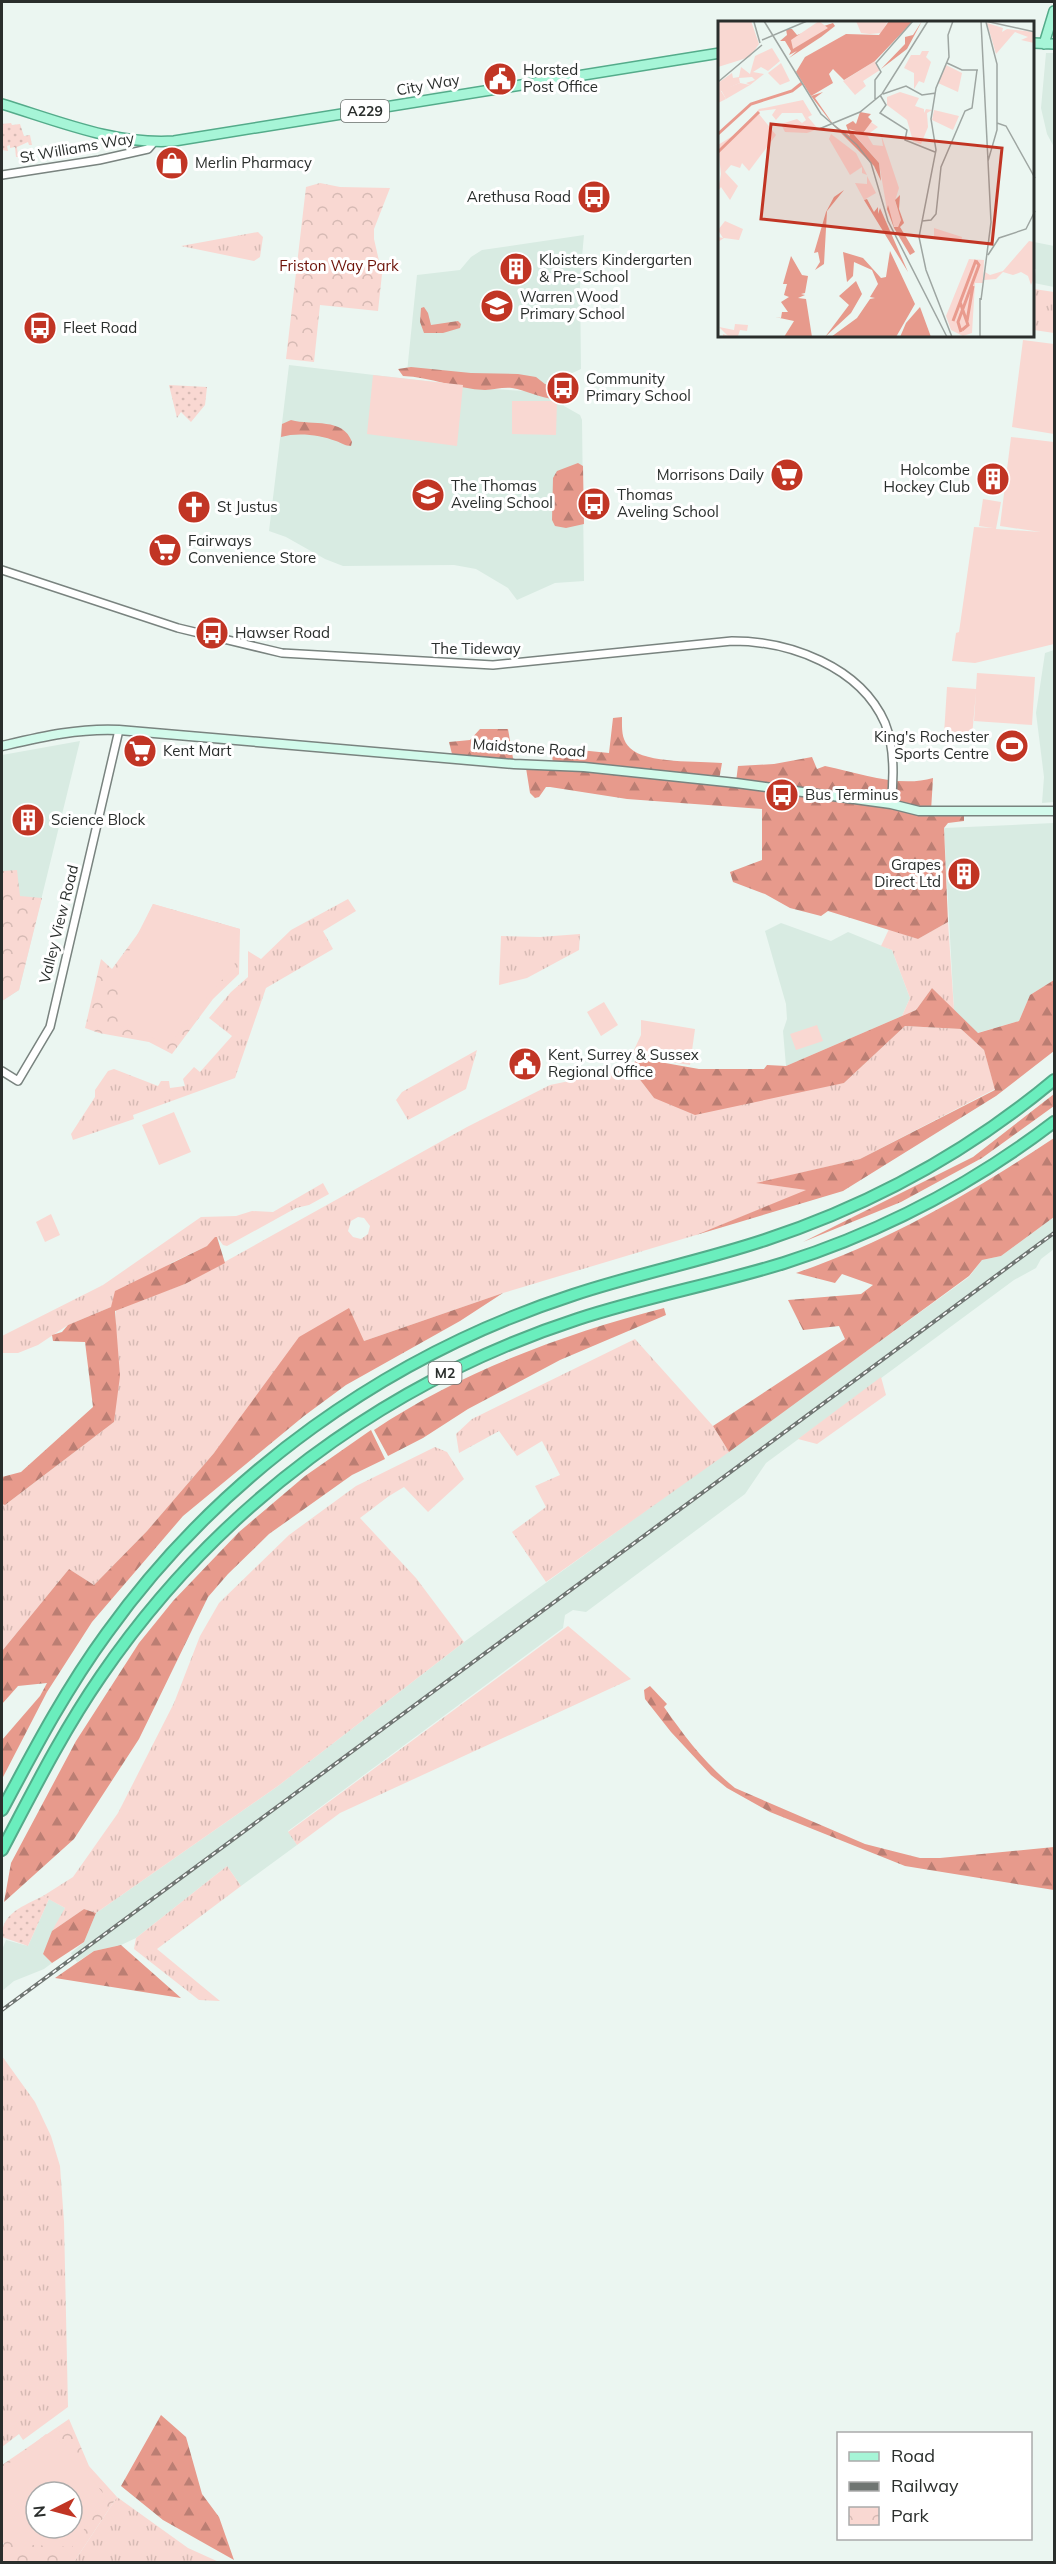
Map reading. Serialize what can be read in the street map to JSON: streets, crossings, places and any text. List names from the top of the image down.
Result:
{
  "streets": {
    "highway": ["M2"],
    "main road": ["City Way", "A229", "Maidstone Road"],
    "street": ["St Williams Way", "The Tideway", "Valley View Road"]
  },
  "crossings": [
    ["City Way", "St Williams Way"],
    ["The Tideway", "Maidstone Road"],
    ["Maidstone Road", "Valley View Road"]
  ],
  "parks": ["Friston Way Park"],
  "places": {
    "public building": ["Horsted Post Office", "Kent, Surrey & Sussex Regional Office"],
    "shop": ["Merlin Pharmacy"],
    "bus stop": [
      "Arethusa Road",
      "Fleet Road",
      "Community Primary School",
      "Thomas Aveling School",
      "Hawser Road",
      "Bus Terminus"
    ],
    "building": [
      "Kloisters Kindergarten & Pre-School",
      "Holcombe Hockey Club",
      "Science Block",
      "Grapes Direct Ltd"
    ],
    "school or university": ["Warren Wood Primary School", "The Thomas Aveling School"],
    "supermarket": ["Morrisons Daily", "Fairways Convenience Store", "Kent Mart"],
    "church": ["St Justus"],
    "sports": ["King's Rochester Sports Centre"]
  },
  "legend": ["Road", "Railway", "Park"],
  "north": "left"
}
